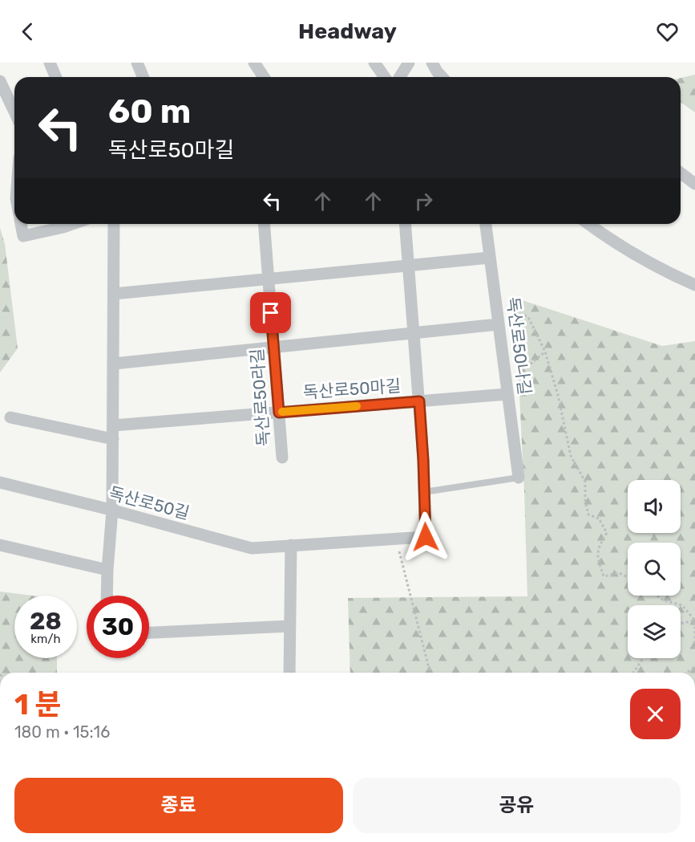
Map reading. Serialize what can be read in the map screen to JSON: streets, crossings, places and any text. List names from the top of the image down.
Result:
{
  "streets": {
    "street": [
      "독산로50나길",
      "독산로50마길",
      "독산로50라길",
      "독산로50길"
    ]
  },
  "crossings": [
    ["독산로50나길", "독산로50마길"],
    ["독산로50마길", "독산로50라길"],
    ["독산로50마길", "독산로50길"]
  ],
  "page": {
    "header": "Headway",
    "turn": ["60 m", "독산로50마길"],
    "speed": "28 km/h",
    "limit": "30",
    "heading": ["1 분", "180 m · 15:16"],
    "buttons": ["종료", "공유"]
  }
}
